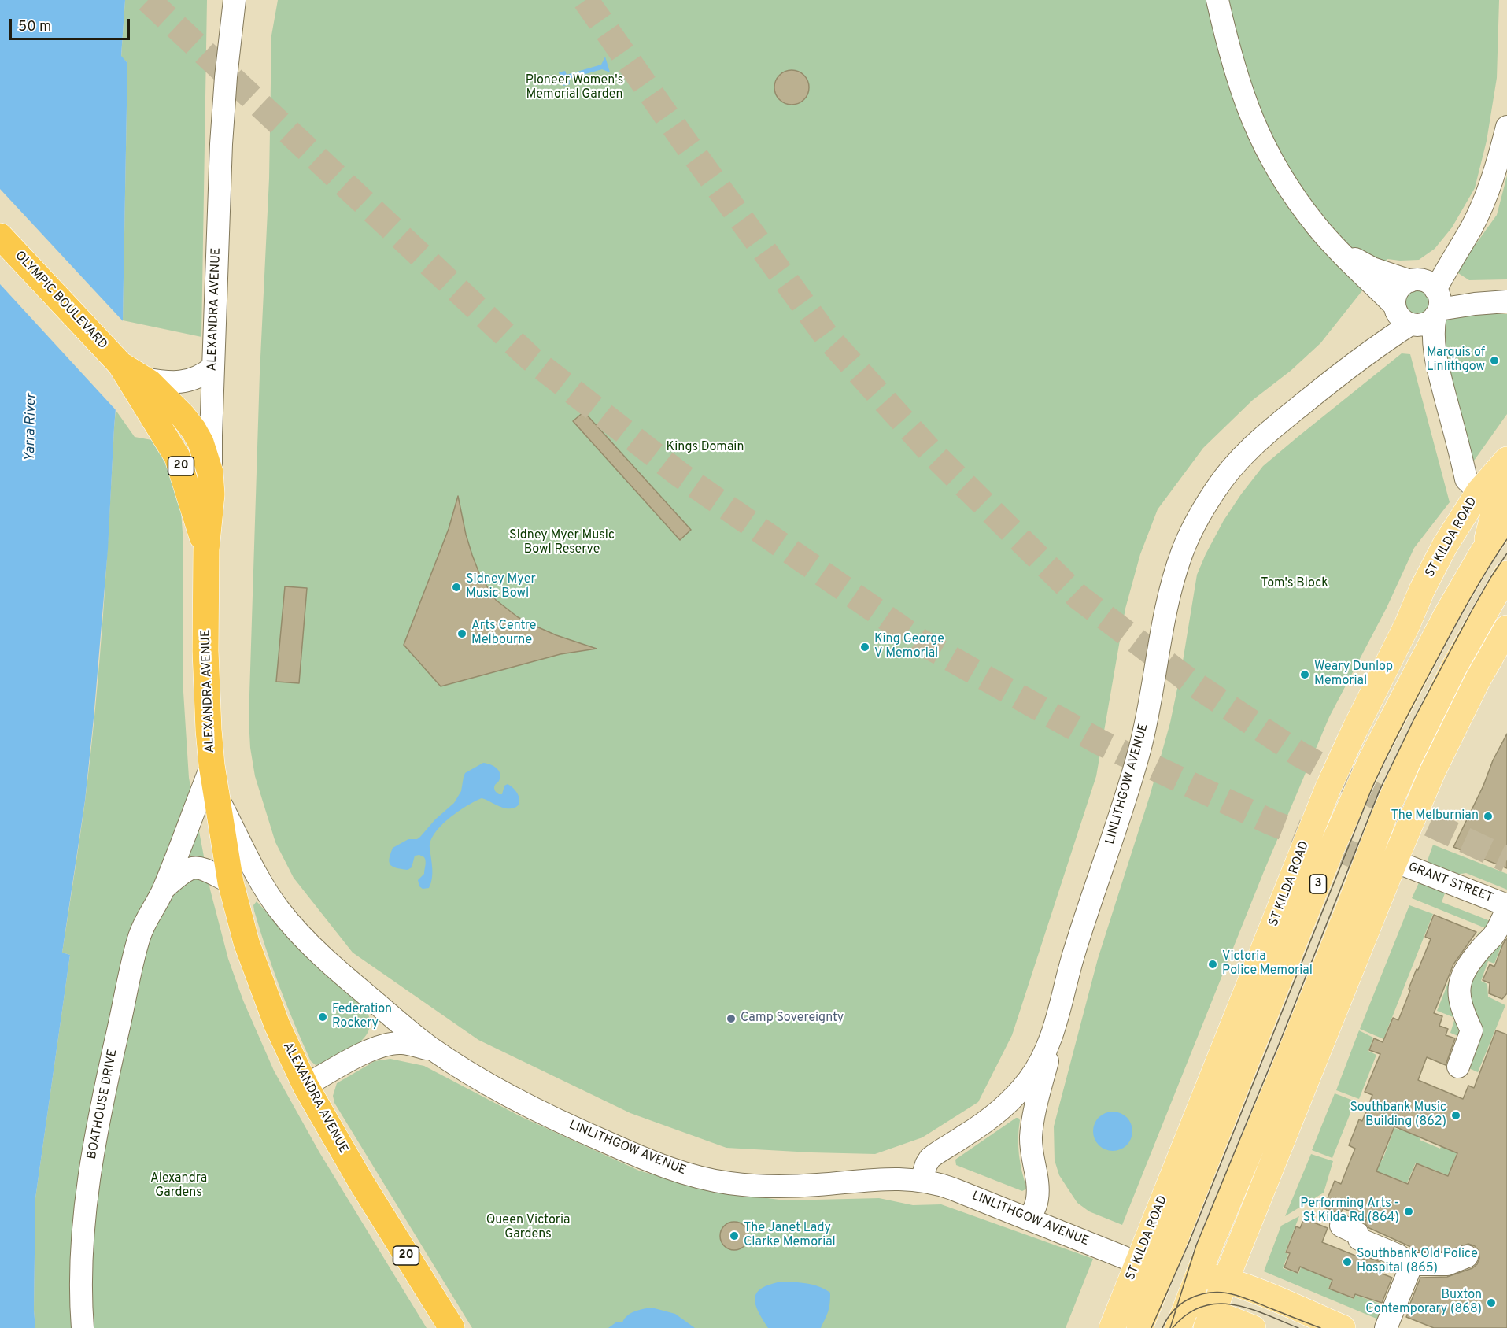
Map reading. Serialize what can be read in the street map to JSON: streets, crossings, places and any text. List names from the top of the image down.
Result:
{
  "streets": {
    "highway": ["OLYMPIC BOULEVARD", "ALEXANDRA AVENUE", "20"],
    "main road": ["ST KILDA ROAD", "3"],
    "street": ["LINLITHGOW AVENUE", "GRANT STREET", "BOATHOUSE DRIVE"]
  },
  "crossings": [
    ["OLYMPIC BOULEVARD", "ALEXANDRA AVENUE"],
    ["ALEXANDRA AVENUE", "LINLITHGOW AVENUE"],
    ["ALEXANDRA AVENUE", "BOATHOUSE DRIVE"],
    ["ST KILDA ROAD", "LINLITHGOW AVENUE"]
  ],
  "water": ["Yarra River"],
  "parks": [
    "Pioneer Women's Memorial Garden",
    "Kings Domain",
    "Sidney Myer Music Bowl Reserve",
    "Tom's Block",
    "Alexandra Gardens",
    "Queen Victoria Gardens"
  ],
  "places": [
    "Marquis of Linlithgow",
    "Sidney Myer Music Bowl",
    "Arts Centre Melbourne",
    "King George V Memorial",
    "Weary Dunlop Memorial",
    "The Melburnian",
    "Victoria Police Memorial",
    "Federation Rockery",
    "Camp Sovereignty",
    "Southbank Music Building (862)",
    "Performing Arts - St Kilda Rd (864)",
    "The Janet Lady Clarke Memorial",
    "Southbank Old Police Hospital (865)",
    "Buxton Contemporary (868)"
  ],
  "scale_bar": "50 m"
}
